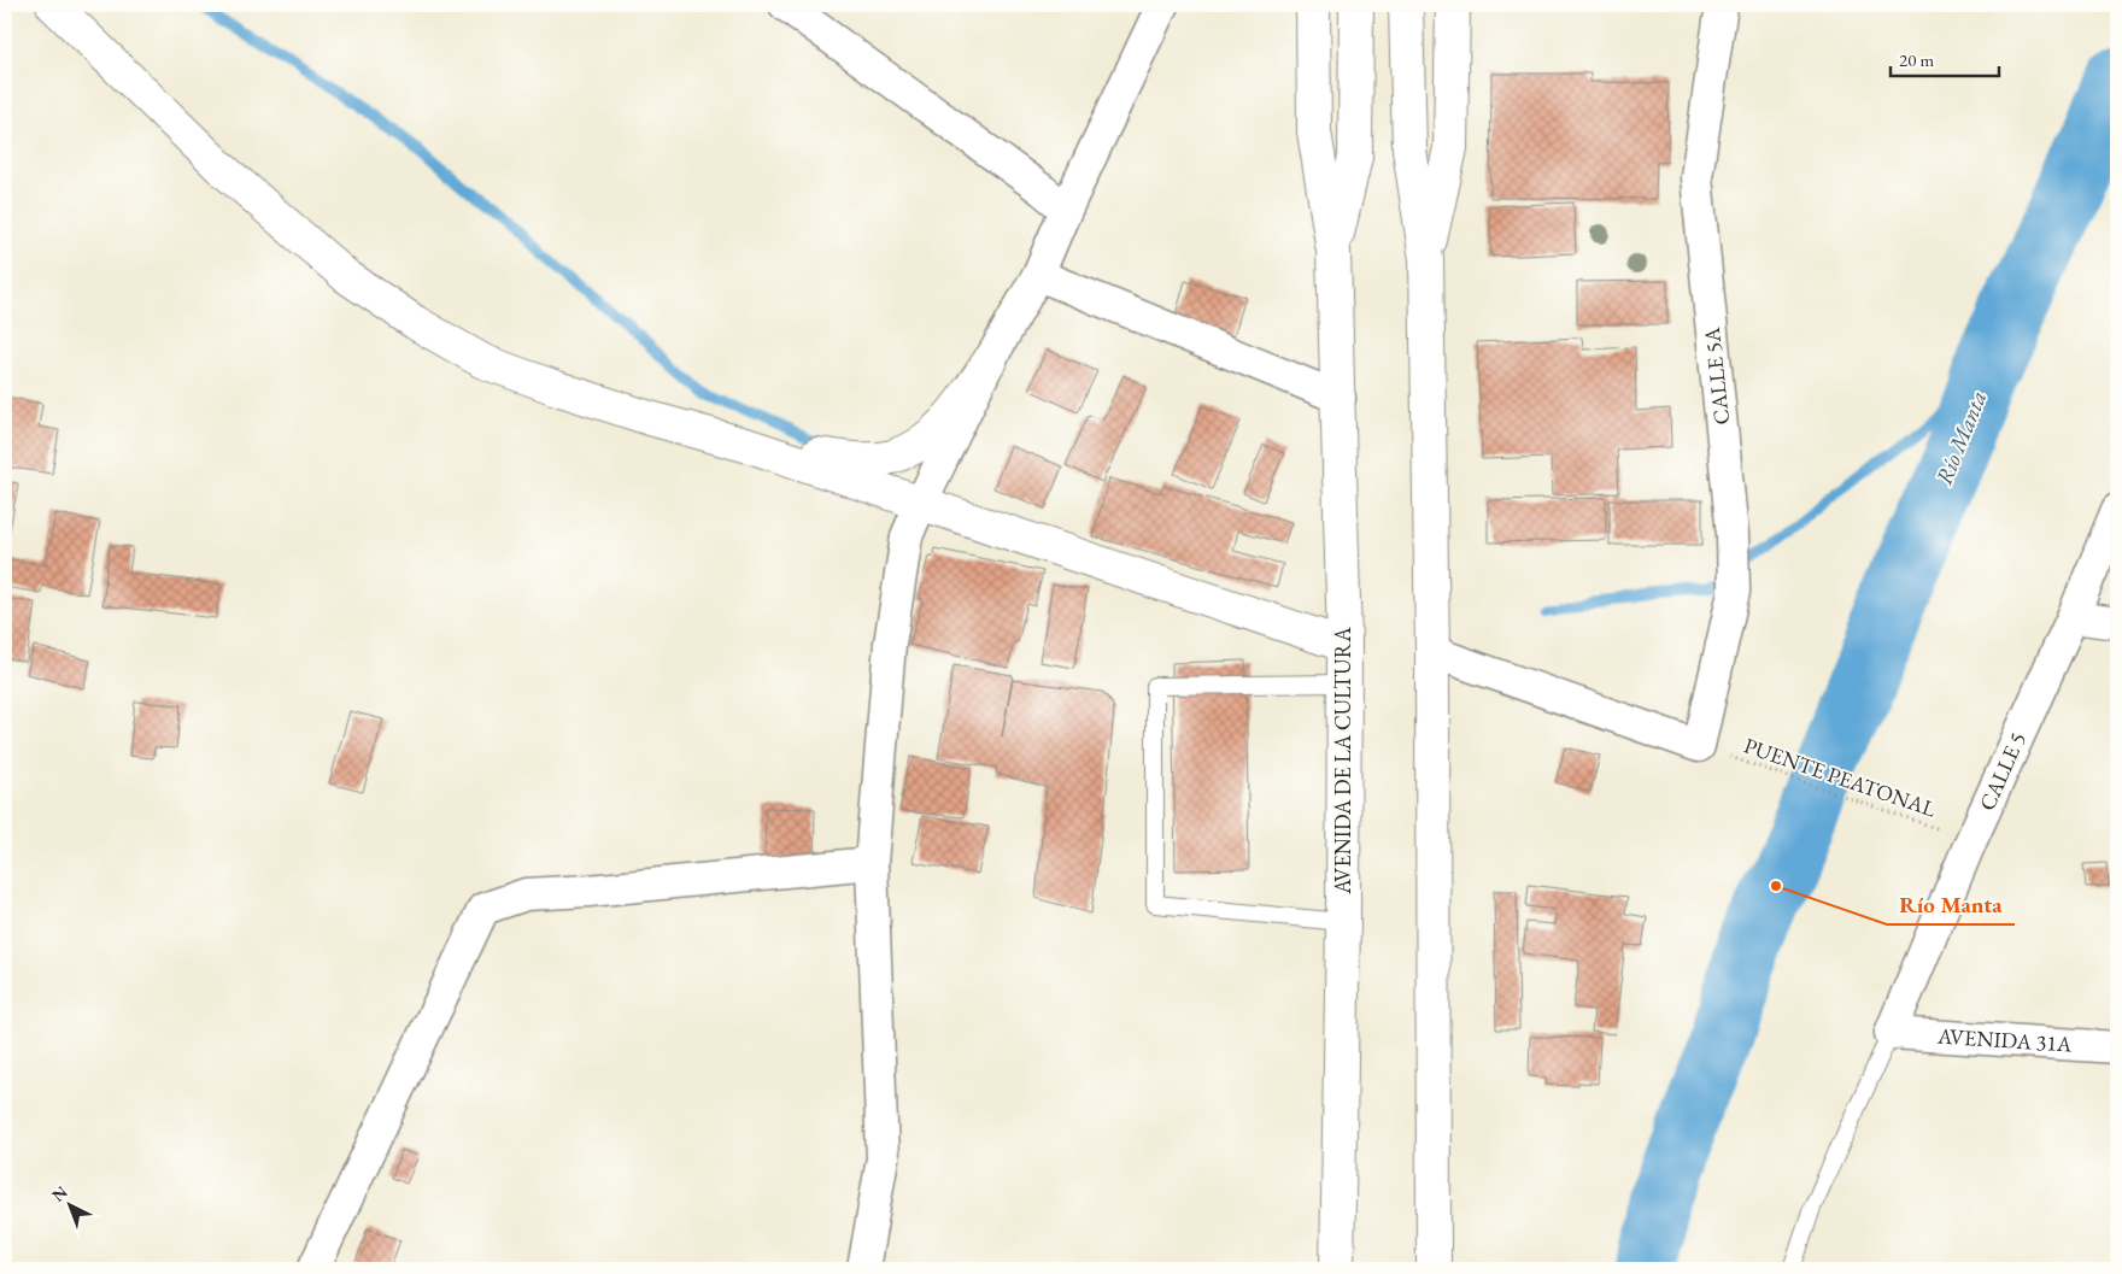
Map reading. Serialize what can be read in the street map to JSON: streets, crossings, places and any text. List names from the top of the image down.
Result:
{
  "streets": {
    "main road": ["AVENIDA DE LA CULTURA"],
    "street": ["CALLE 5A", "CALLE 5", "AVENIDA 31A"],
    "path": ["PUENTE PEATONAL"]
  },
  "crossings": [
    ["CALLE 5A", "PUENTE PEATONAL"],
    ["CALLE 5", "AVENIDA 31A"]
  ],
  "water": ["Río Manta"],
  "places": ["Río Manta"],
  "scale_bar": "20 m",
  "north": "top left"
}
